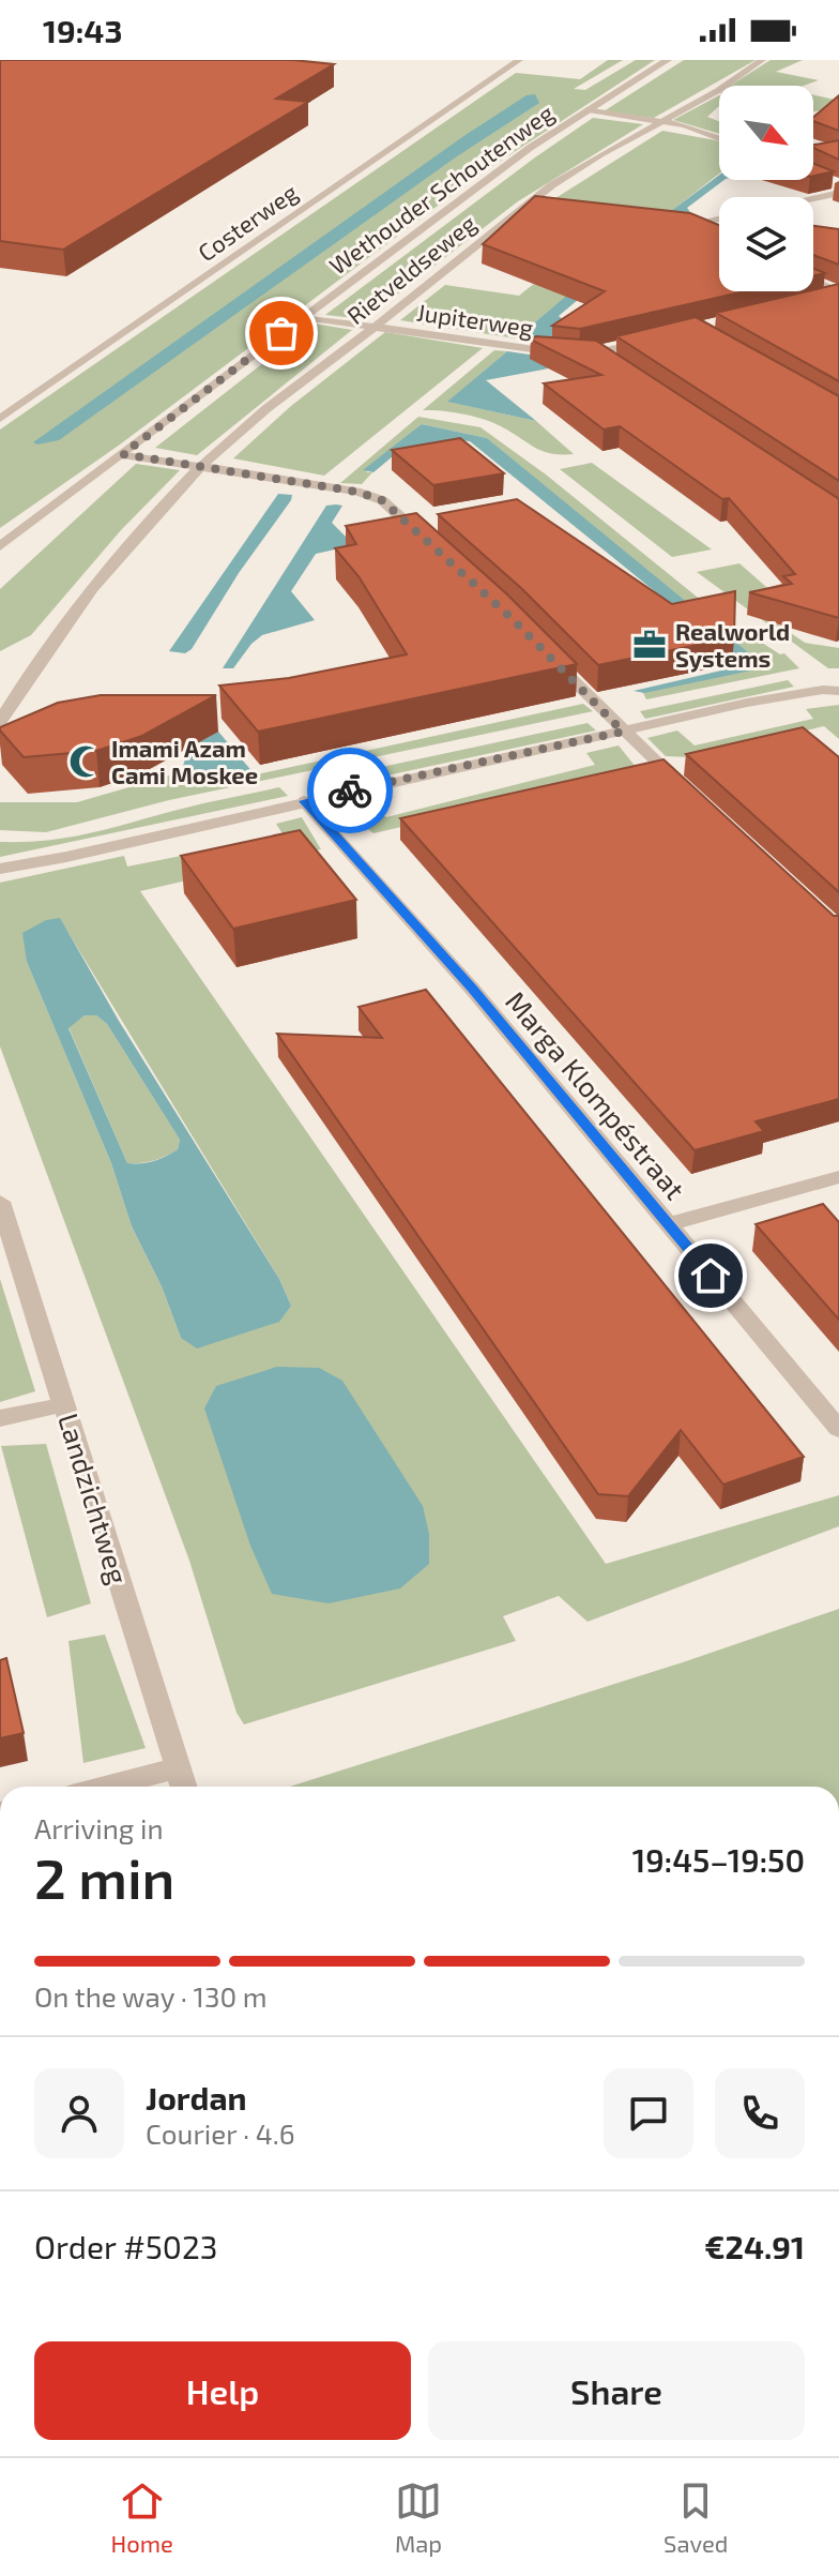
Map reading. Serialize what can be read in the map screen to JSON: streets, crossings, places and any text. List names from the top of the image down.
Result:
{
  "streets": {
    "street": [
      "Wethouder Schoutenweg",
      "Costerweg",
      "Rietveldseweg",
      "Jupiterweg",
      "Marga Klompéstraat",
      "Landzichtweg"
    ]
  },
  "crossings": [
    ["Wethouder Schoutenweg", "Jupiterweg"],
    ["Rietveldseweg", "Jupiterweg"]
  ],
  "places": {
    "office": ["Realworld Systems"],
    "mosque": ["Imami Azam Cami Moskee"]
  },
  "north": "bottom right",
  "page": {
    "status": "19:43",
    "heading": ["2 min", "Arriving in", "19:45–19:50"],
    "panel": [
      "Jordan",
      "Courier · 4.6",
      "Order #5023",
      "€24.91"
    ],
    "bar": "On the way · 130 m",
    "buttons": ["Help", "Share"],
    "tabs": ["Home", "Map", "Saved"]
  }
}
